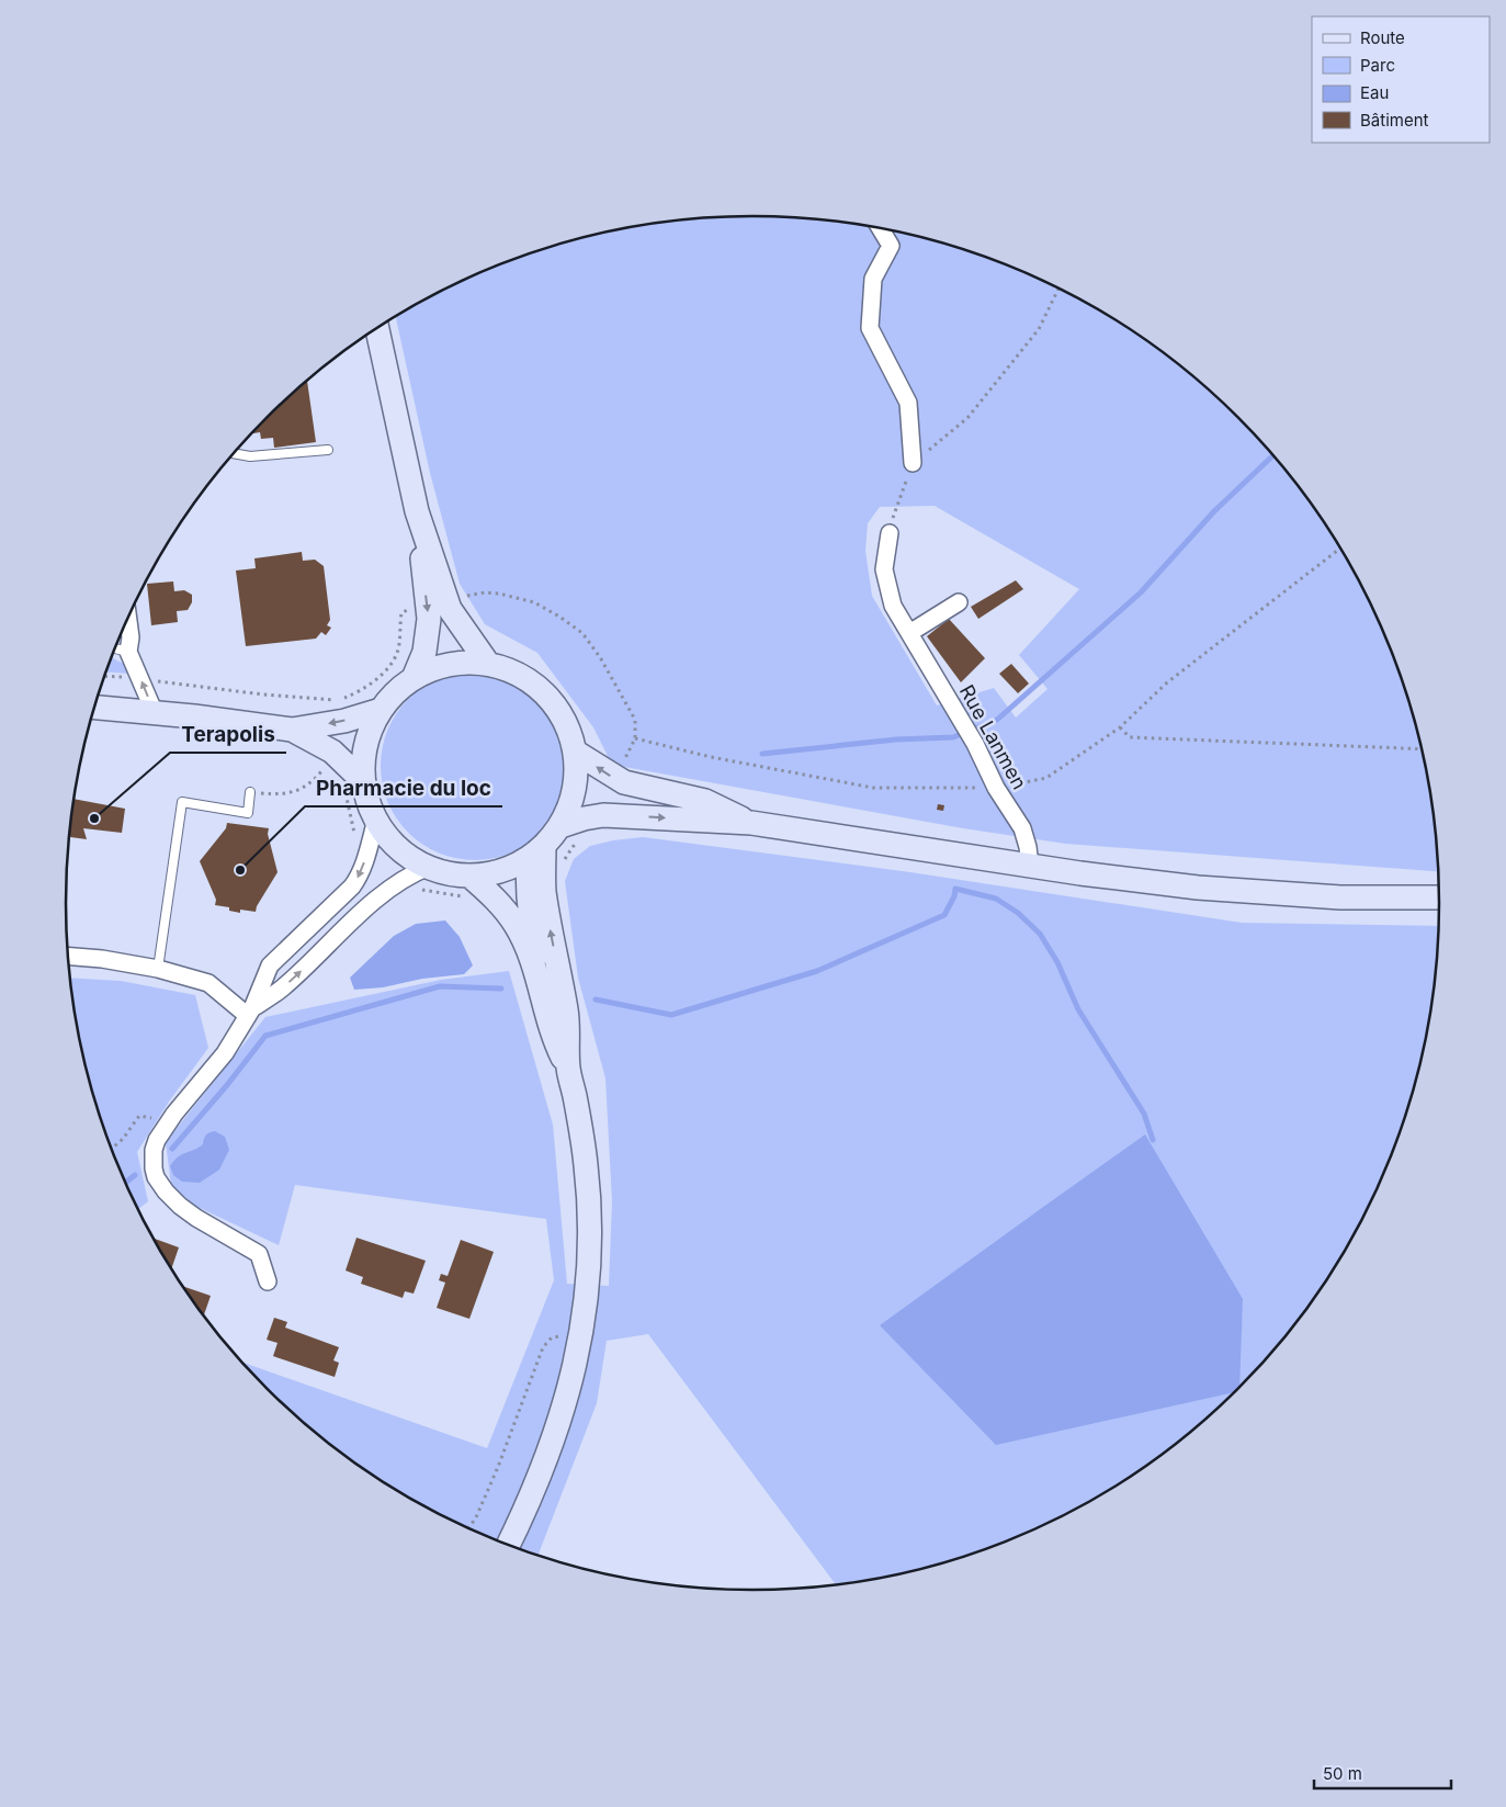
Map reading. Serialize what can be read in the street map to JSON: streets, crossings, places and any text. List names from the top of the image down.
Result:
{
  "streets": {
    "street": ["Rue Lanmen"]
  },
  "places": ["Terapolis", "Pharmacie du loc"],
  "legend": [
    "Route",
    "Parc",
    "Eau",
    "Bâtiment"
  ],
  "scale_bar": "50 m"
}
